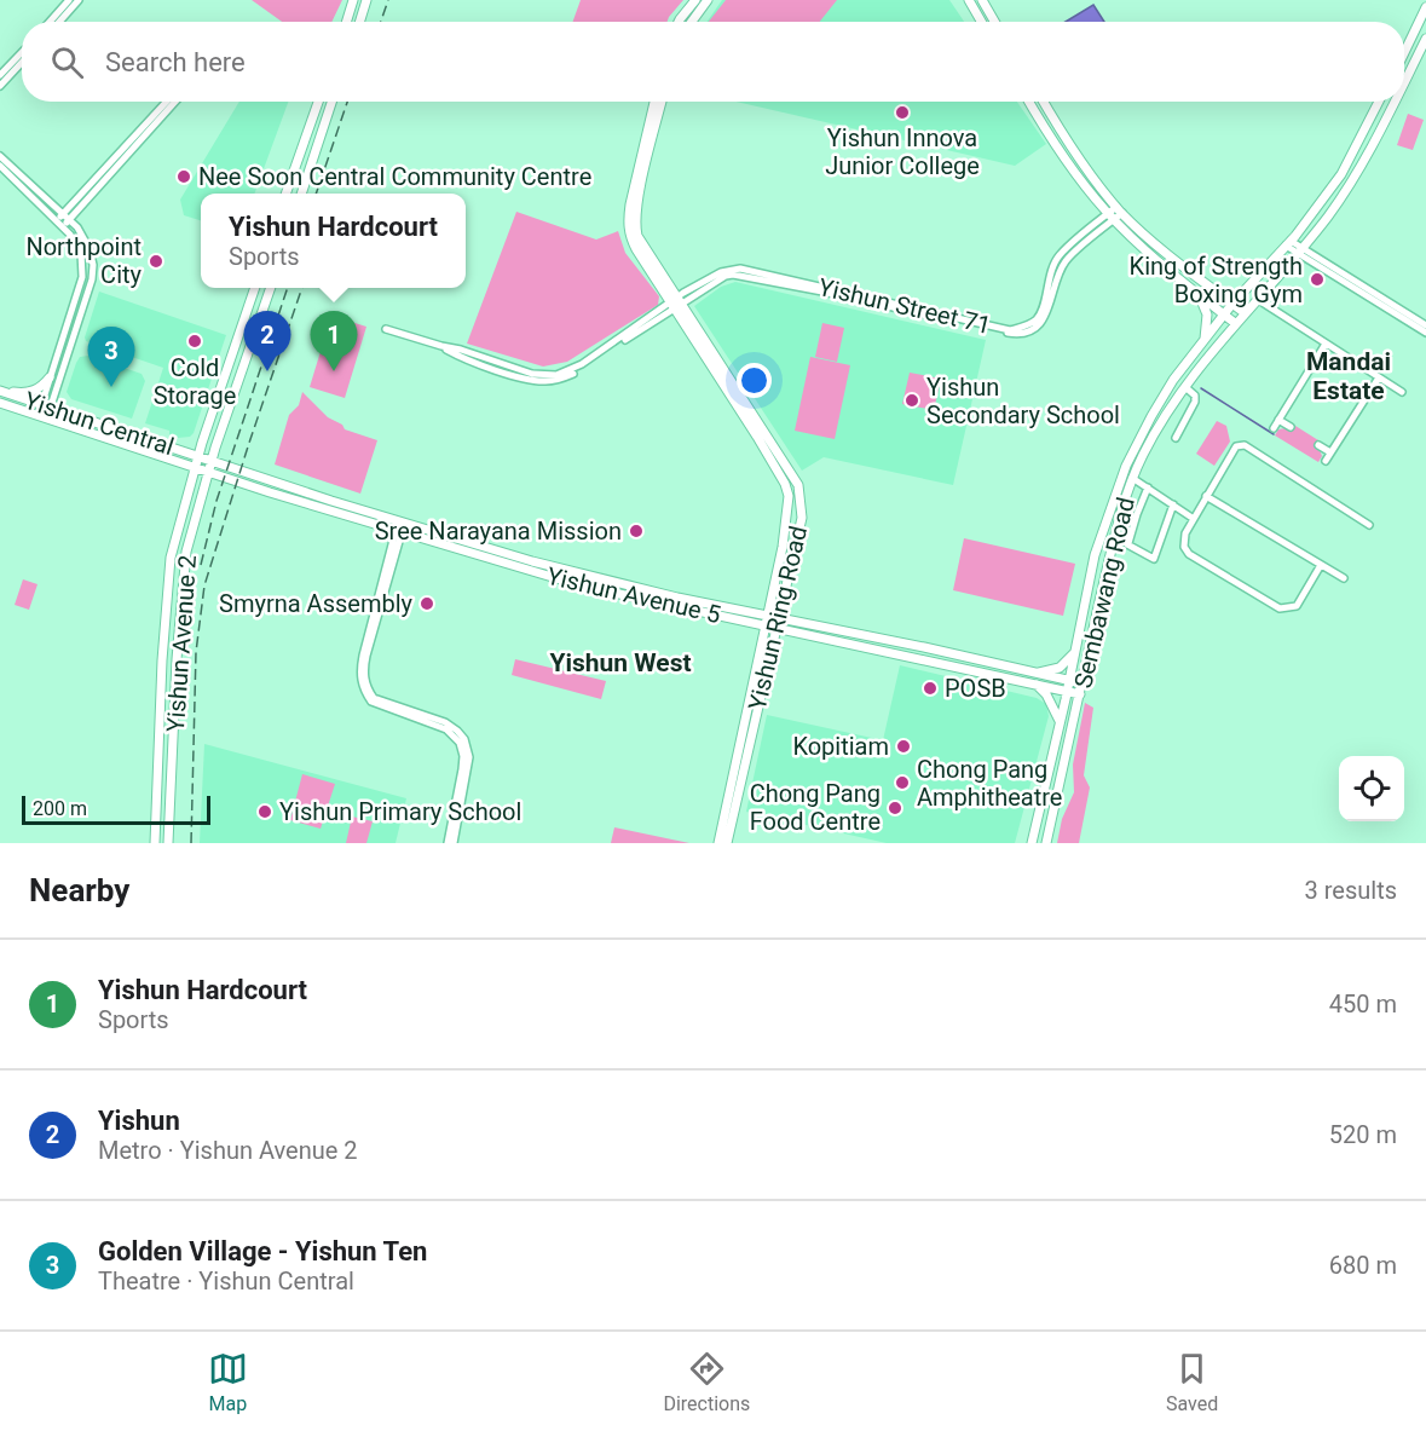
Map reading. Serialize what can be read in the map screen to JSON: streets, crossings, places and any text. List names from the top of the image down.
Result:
{
  "streets": {
    "main road": [
      "Yishun Central",
      "Sembawang Road",
      "Yishun Avenue 5",
      "Yishun Ring Road",
      "Yishun Avenue 2"
    ],
    "street": ["Yishun Street 71"]
  },
  "crossings": [
    ["Yishun Street 71", "Yishun Ring Road"],
    ["Yishun Central", "Yishun Avenue 5"],
    ["Yishun Central", "Yishun Avenue 2"],
    ["Sembawang Road", "Yishun Avenue 5"],
    ["Yishun Avenue 5", "Yishun Ring Road"],
    ["Yishun Avenue 5", "Yishun Avenue 2"]
  ],
  "districts": ["Mandai Estate", "Yishun West"],
  "places": [
    "Yishun Innova Junior College",
    "Nee Soon Central Community Centre",
    "Northpoint City",
    "King of Strength Boxing Gym",
    "Cold Storage",
    "Yishun Secondary School",
    "Sree Narayana Mission",
    "Smyrna Assembly",
    "POSB",
    "Kopitiam",
    "Chong Pang Amphitheatre",
    "Chong Pang Food Centre",
    "Yishun Primary School"
  ],
  "scale_bar": "200 m",
  "page": {
    "search": "Search here",
    "popup": ["Yishun Hardcourt", "Sports"],
    "pins": ["1", "2", "3"],
    "scale": "200 m",
    "heading": ["Nearby", "3 results"],
    "list": [
      {
        "mark": "1",
        "name": "Yishun Hardcourt",
        "note": "Sports",
        "value": "450 m"
      },
      {
        "mark": "2",
        "name": "Yishun",
        "note": "Metro · Yishun Avenue 2",
        "value": "520 m"
      },
      {
        "mark": "3",
        "name": "Golden Village - Yishun Ten",
        "note": "Theatre · Yishun Central",
        "value": "680 m"
      }
    ],
    "nav": ["Map", "Directions", "Saved"]
  }
}
